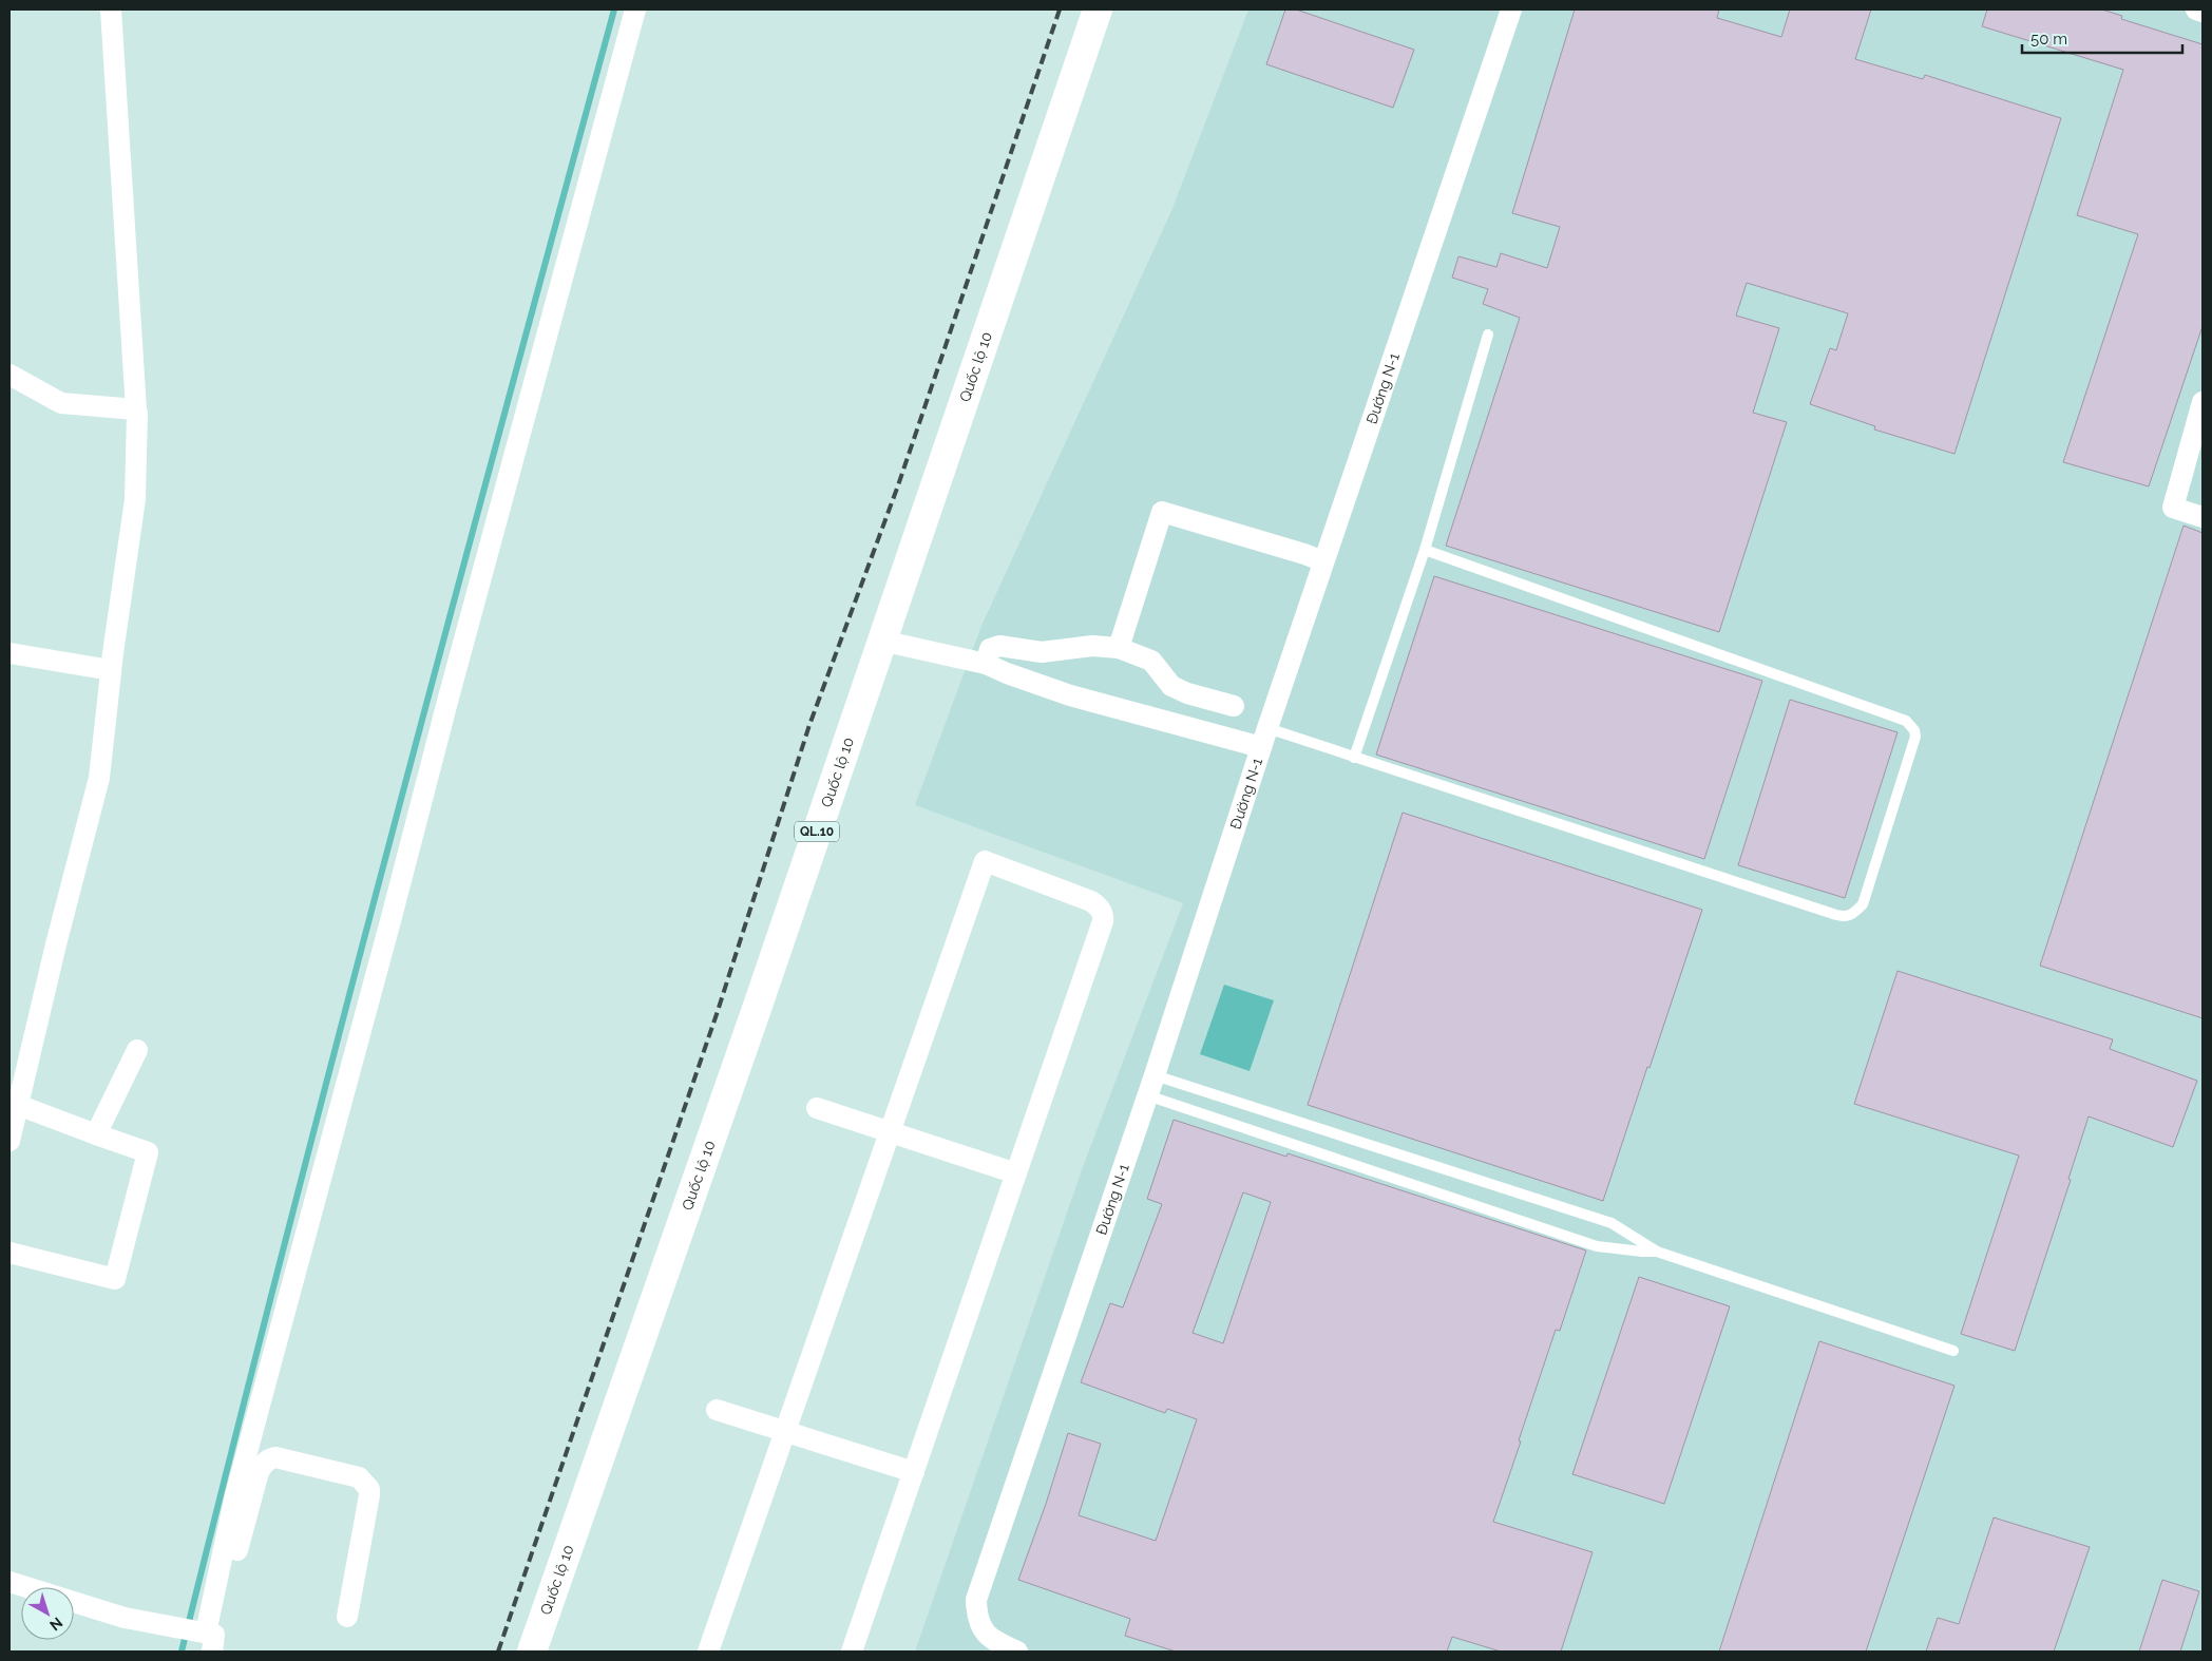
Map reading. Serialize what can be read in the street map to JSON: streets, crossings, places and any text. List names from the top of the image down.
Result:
{
  "streets": {
    "highway": ["Quốc lộ 10", "QL.10"],
    "street": ["Đường N-1"]
  },
  "scale_bar": "50 m",
  "north": "bottom right"
}
